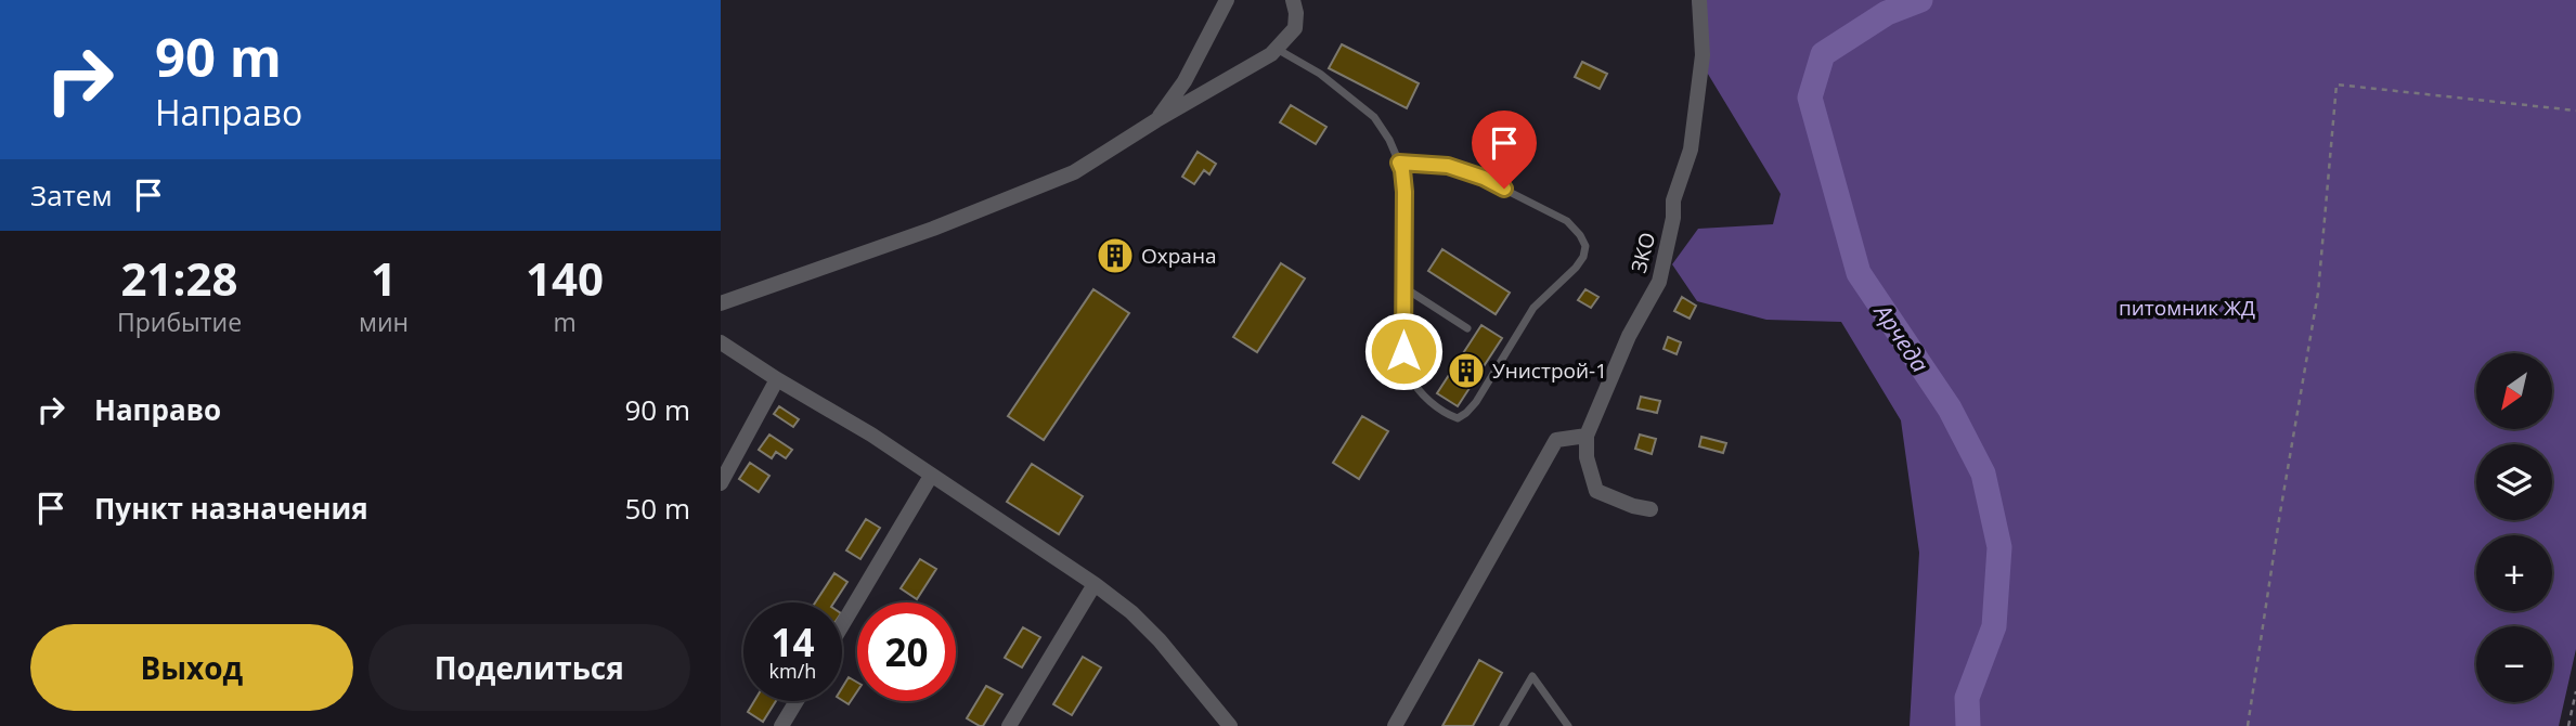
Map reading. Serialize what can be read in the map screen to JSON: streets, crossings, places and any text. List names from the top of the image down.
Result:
{
  "streets": {
    "street": ["ЗКО"]
  },
  "water": ["Арчеда"],
  "parks": ["питомник ЖД"],
  "places": {
    "building": ["Охрана", "Унистрой-1"]
  },
  "north": "bottom left",
  "page": {
    "turn": ["90 m", "Направо"],
    "then": "Затем",
    "eta": [
      "21:28",
      "Прибытие",
      "1",
      "мин",
      "140",
      "m"
    ],
    "map_buttons": ["+", "−"],
    "list": [
      {
        "name": "Направо",
        "value": "90 m"
      },
      {
        "name": "Пункт назначения",
        "value": "50 m"
      }
    ],
    "speed": "14 km/h",
    "limit": "20",
    "buttons": ["Выход", "Поделиться"]
  }
}
